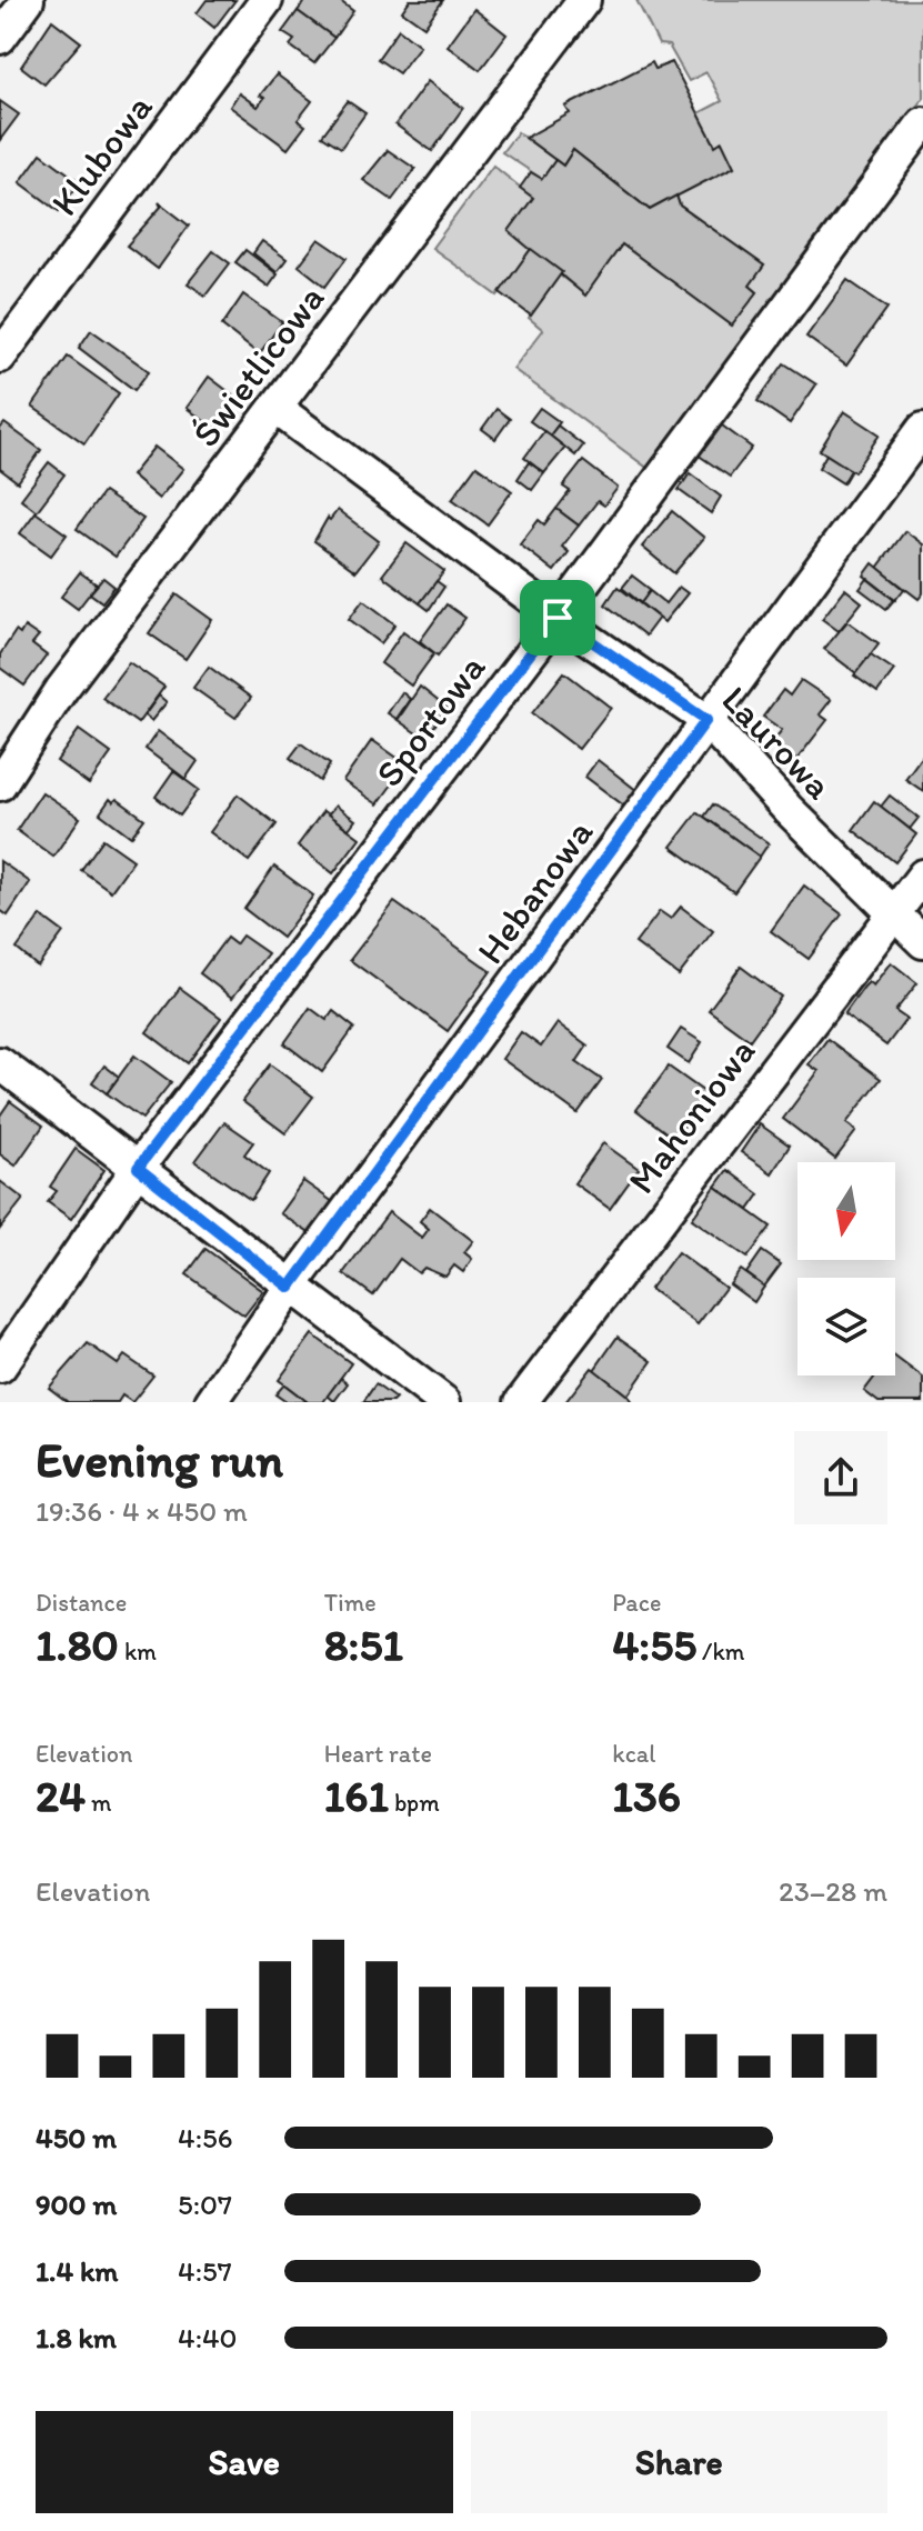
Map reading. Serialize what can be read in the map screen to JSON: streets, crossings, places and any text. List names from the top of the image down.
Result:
{
  "streets": {
    "street": [
      "Klubowa",
      "Świetlicowa",
      "Sportowa",
      "Laurowa",
      "Hebanowa",
      "Mahoniowa"
    ]
  },
  "crossings": [
    ["Świetlicowa", "Laurowa"],
    ["Sportowa", "Laurowa"],
    ["Laurowa", "Hebanowa"],
    ["Laurowa", "Mahoniowa"]
  ],
  "north": "bottom",
  "page": {
    "heading": ["Evening run", "19:36 · 4 × 450 m"],
    "stats": [
      ["Distance", "1.80 km"],
      ["Time", "8:51"],
      ["Pace", "4:55 /km"],
      ["Elevation", "24 m"],
      ["Heart rate", "161 bpm"],
      ["kcal", "136"]
    ],
    "chart": ["Elevation", "23–28 m"],
    "list": [
      {
        "name": "450 m",
        "note": "4:56"
      },
      {
        "name": "900 m",
        "note": "5:07"
      },
      {
        "name": "1.4 km",
        "note": "4:57"
      },
      {
        "name": "1.8 km",
        "note": "4:40"
      }
    ],
    "buttons": ["Save", "Share"]
  }
}
